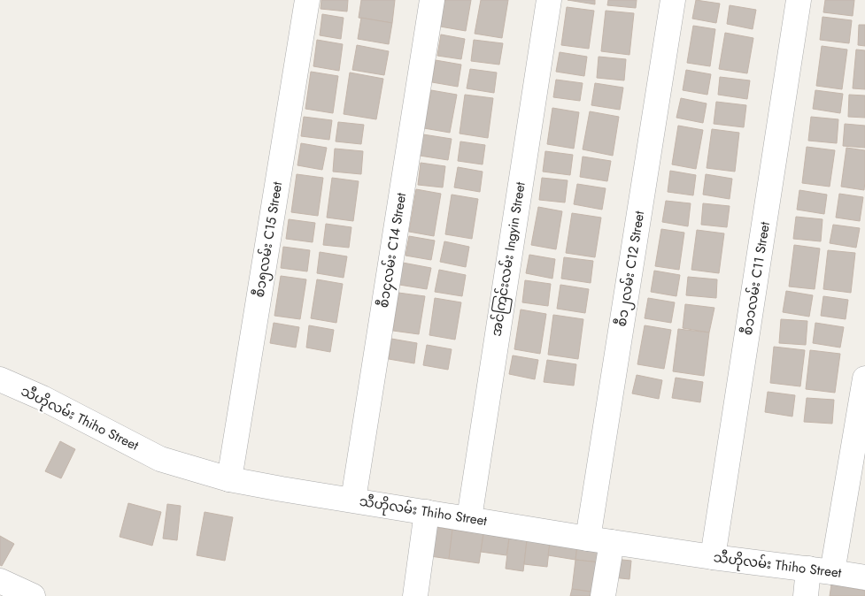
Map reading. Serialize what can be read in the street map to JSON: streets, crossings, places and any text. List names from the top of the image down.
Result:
{
  "streets": {
    "street": [
      "စီ၁၅လမ်း C15 Street",
      "စီ၁၄လမ်း C14 Street",
      "အင်ကြင်းလမ်း Ingyin Street",
      "စီ၁၂လမ်း C12 Street",
      "စီ၁၁လမ်း C11 Street",
      "သီဟိုလမ်း Thiho Street"
    ]
  },
  "crossings": [
    ["စီ၁၅လမ်း C15 Street", "သီဟိုလမ်း Thiho Street"],
    ["စီ၁၄လမ်း C14 Street", "သီဟိုလမ်း Thiho Street"],
    ["အင်ကြင်းလမ်း Ingyin Street", "သီဟိုလမ်း Thiho Street"],
    ["စီ၁၂လမ်း C12 Street", "သီဟိုလမ်း Thiho Street"],
    ["စီ၁၁လမ်း C11 Street", "သီဟိုလမ်း Thiho Street"]
  ]
}
